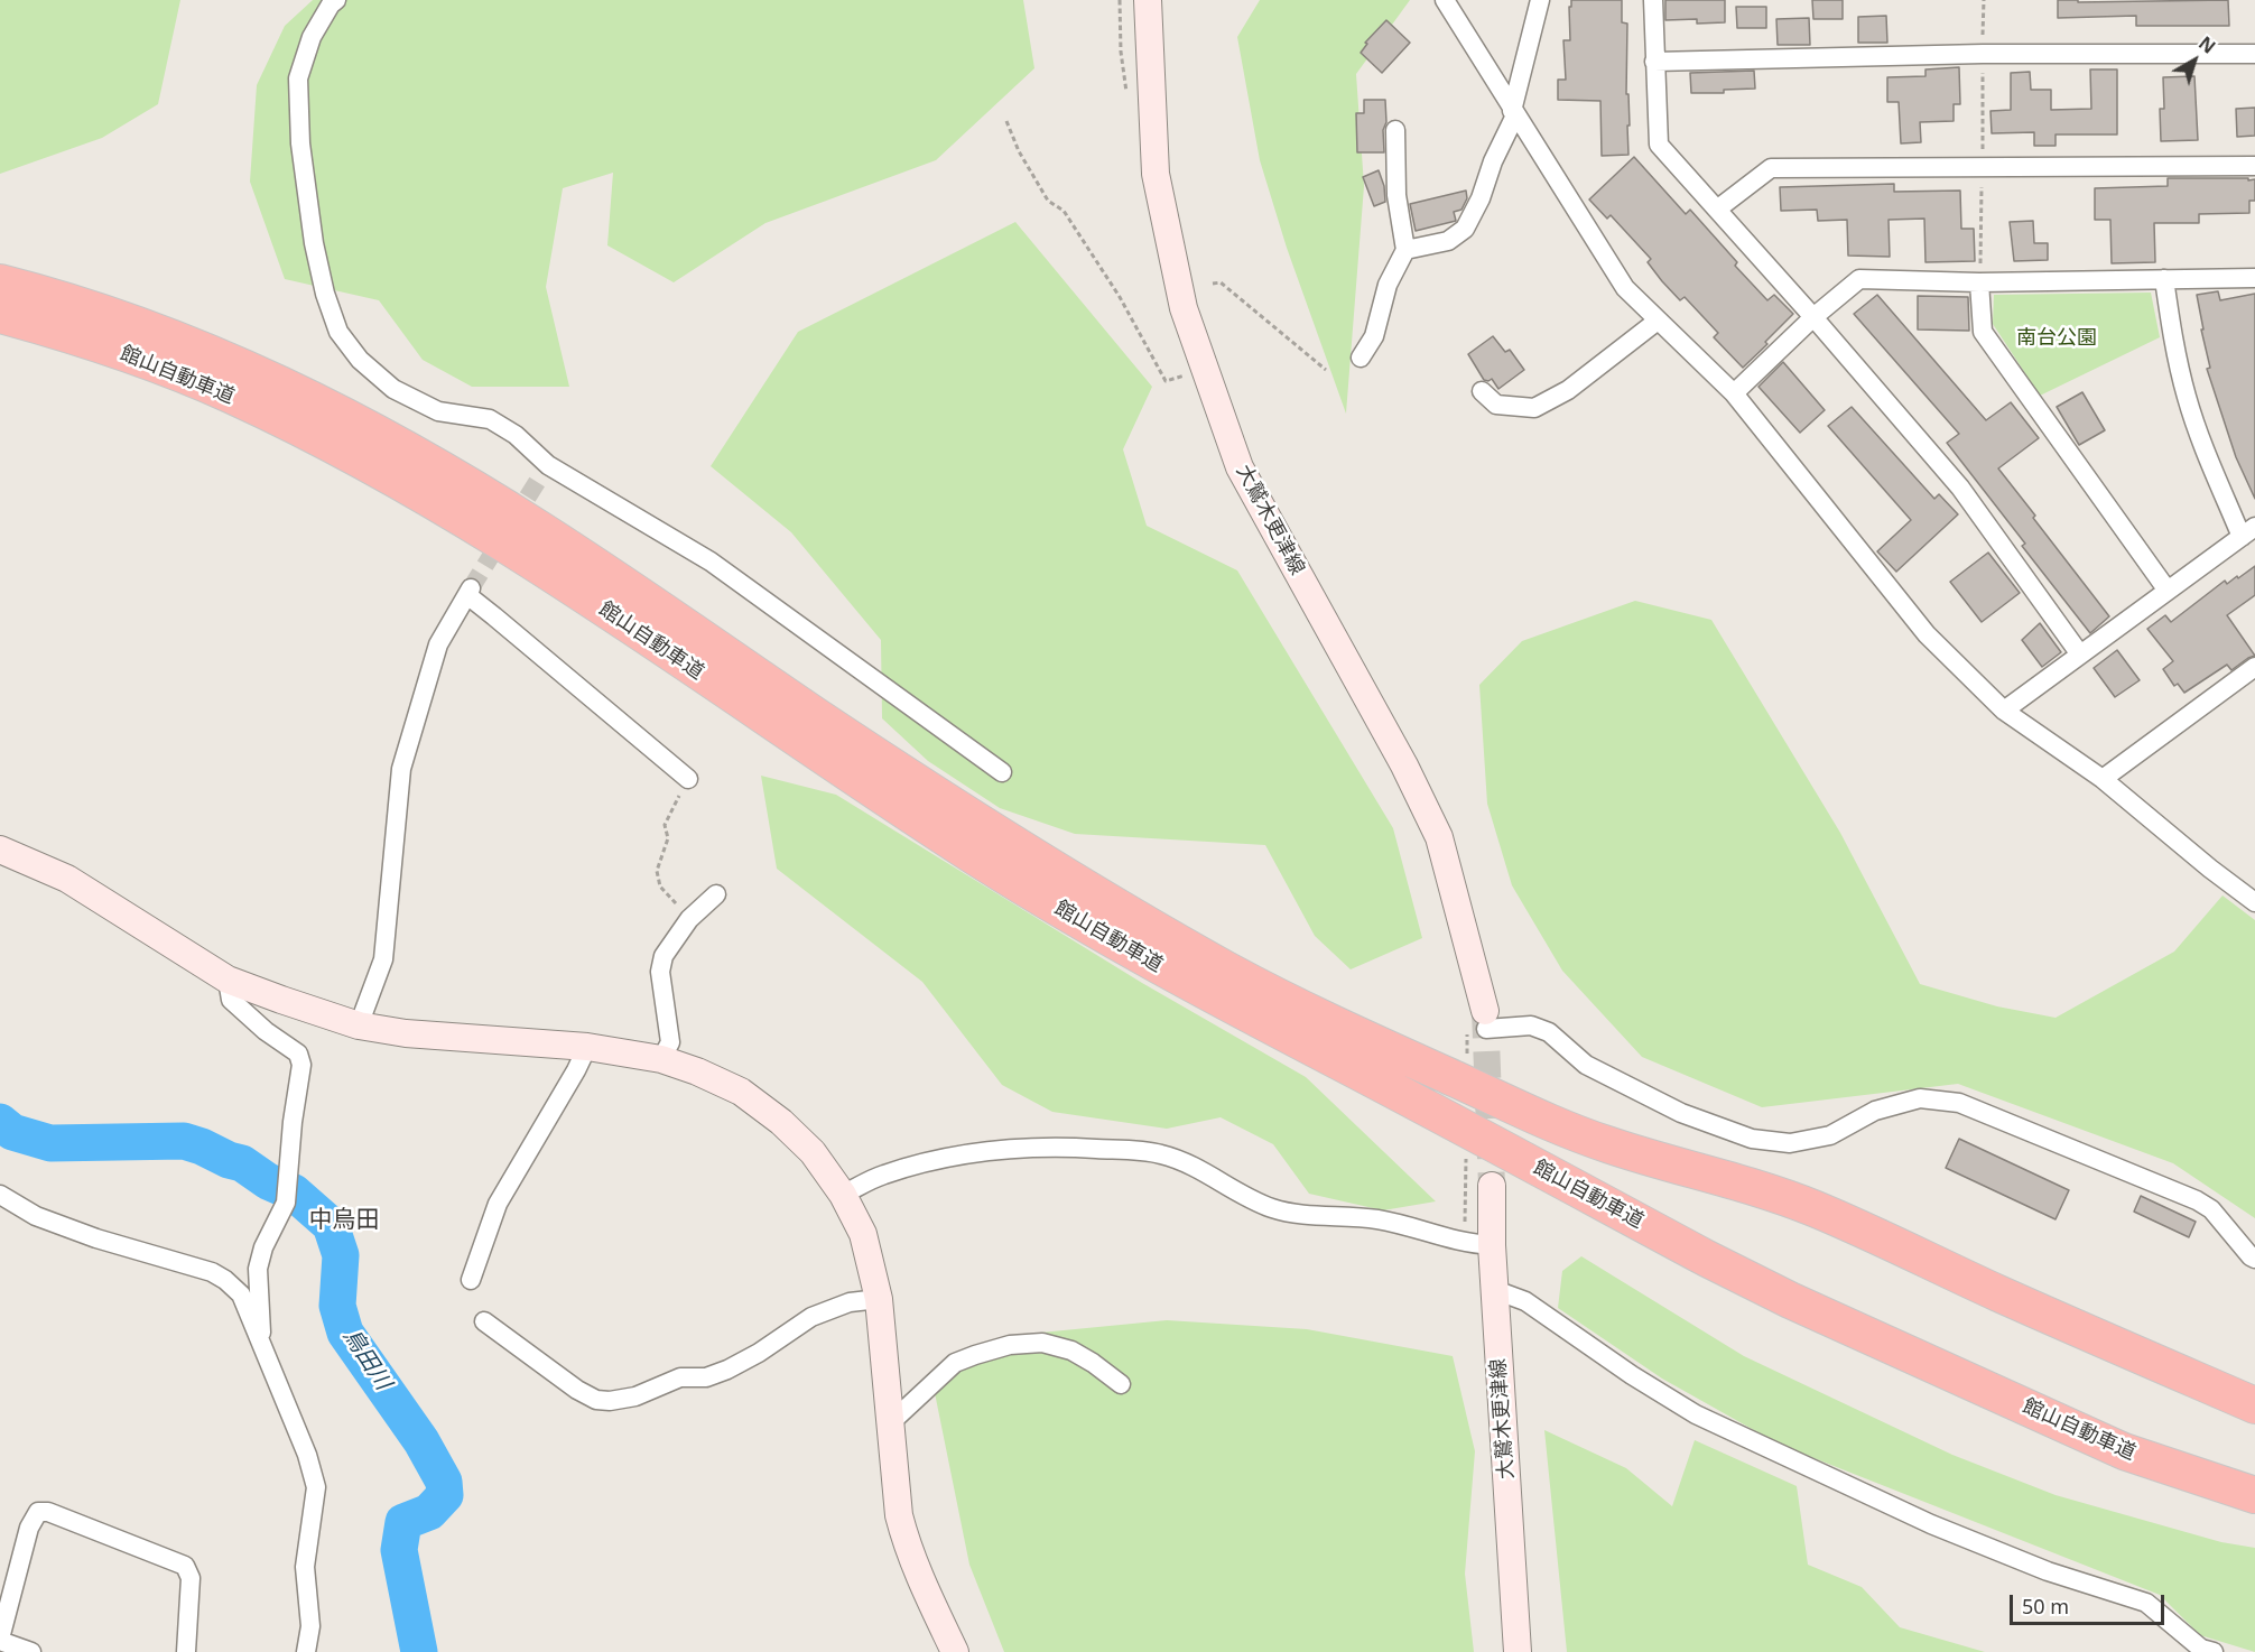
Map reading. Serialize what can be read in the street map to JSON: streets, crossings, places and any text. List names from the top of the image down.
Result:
{
  "streets": {
    "highway": ["館山自動車道"],
    "main road": ["大鷲木更津線"]
  },
  "districts": ["中烏田"],
  "water": ["鳥田川"],
  "parks": ["南台公園"],
  "scale_bar": "50 m",
  "north": "top right"
}
